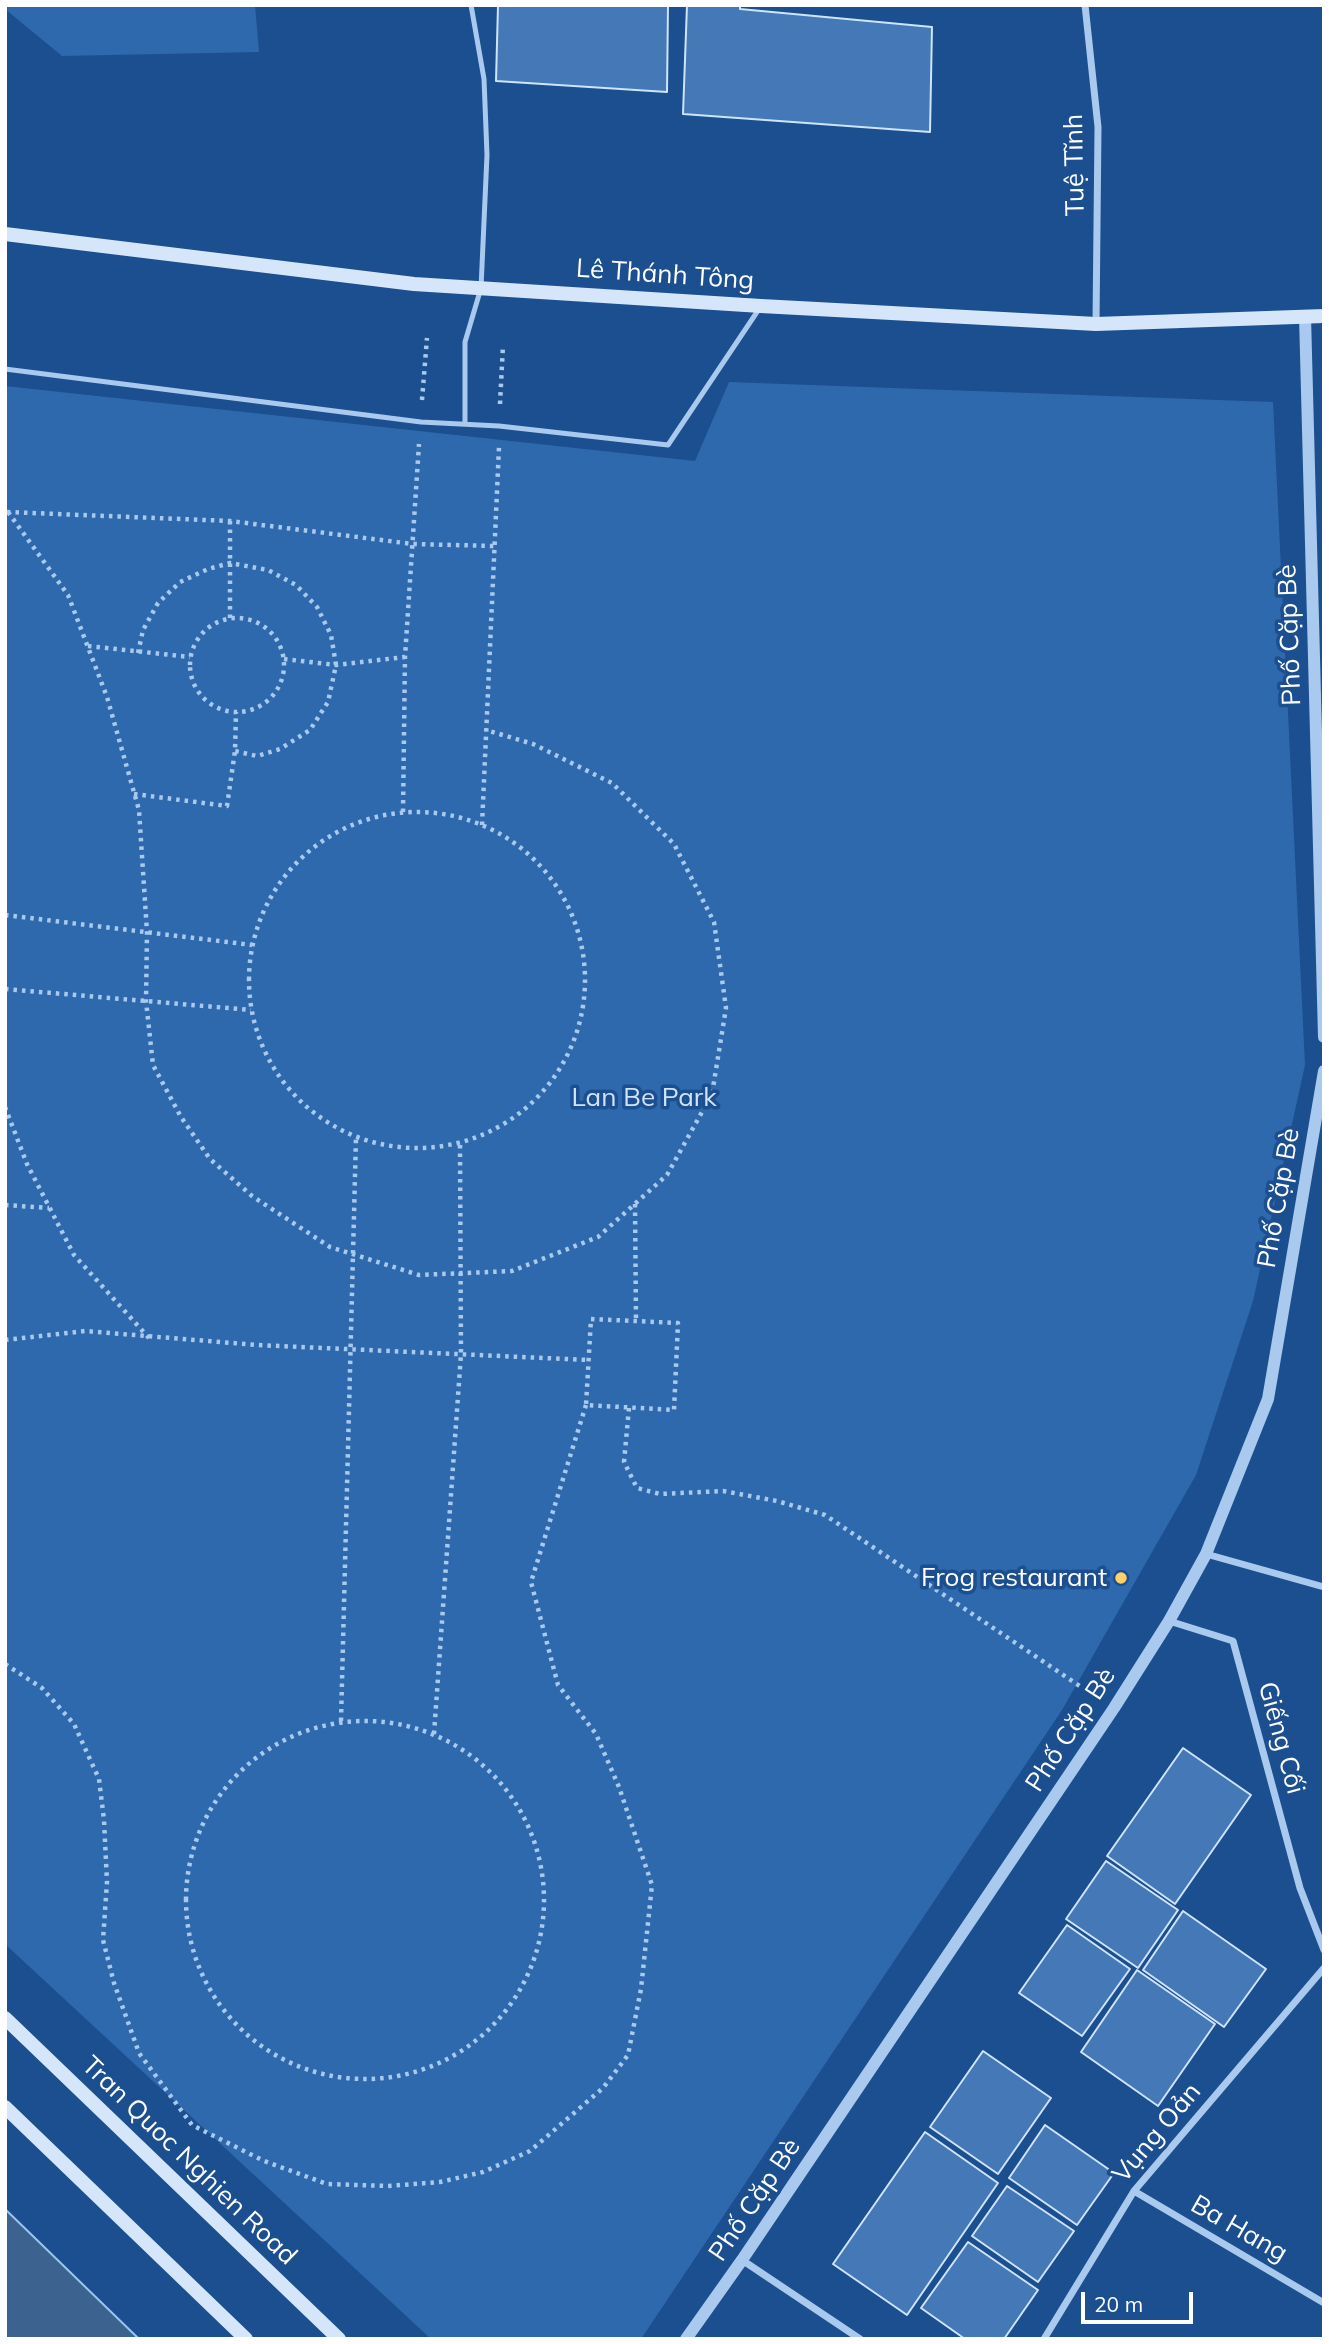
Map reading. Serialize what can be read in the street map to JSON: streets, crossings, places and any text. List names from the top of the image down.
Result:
{
  "streets": {
    "main road": ["Lê Thánh Tông", "Tran Quoc Nghien Road"],
    "street": [
      "Tuệ Tĩnh",
      "Phố Cặp Bè",
      "Giếng Cối",
      "Vụng Oản",
      "Ba Hang"
    ]
  },
  "crossings": [
    ["Tuệ Tĩnh", "Lê Thánh Tông"],
    ["Lê Thánh Tông", "Phố Cặp Bè"],
    ["Phố Cặp Bè", "Giếng Cối"],
    ["Vụng Oản", "Ba Hang"]
  ],
  "parks": ["Lan Be Park"],
  "places": ["Frog restaurant"],
  "scale_bar": "20 m"
}
